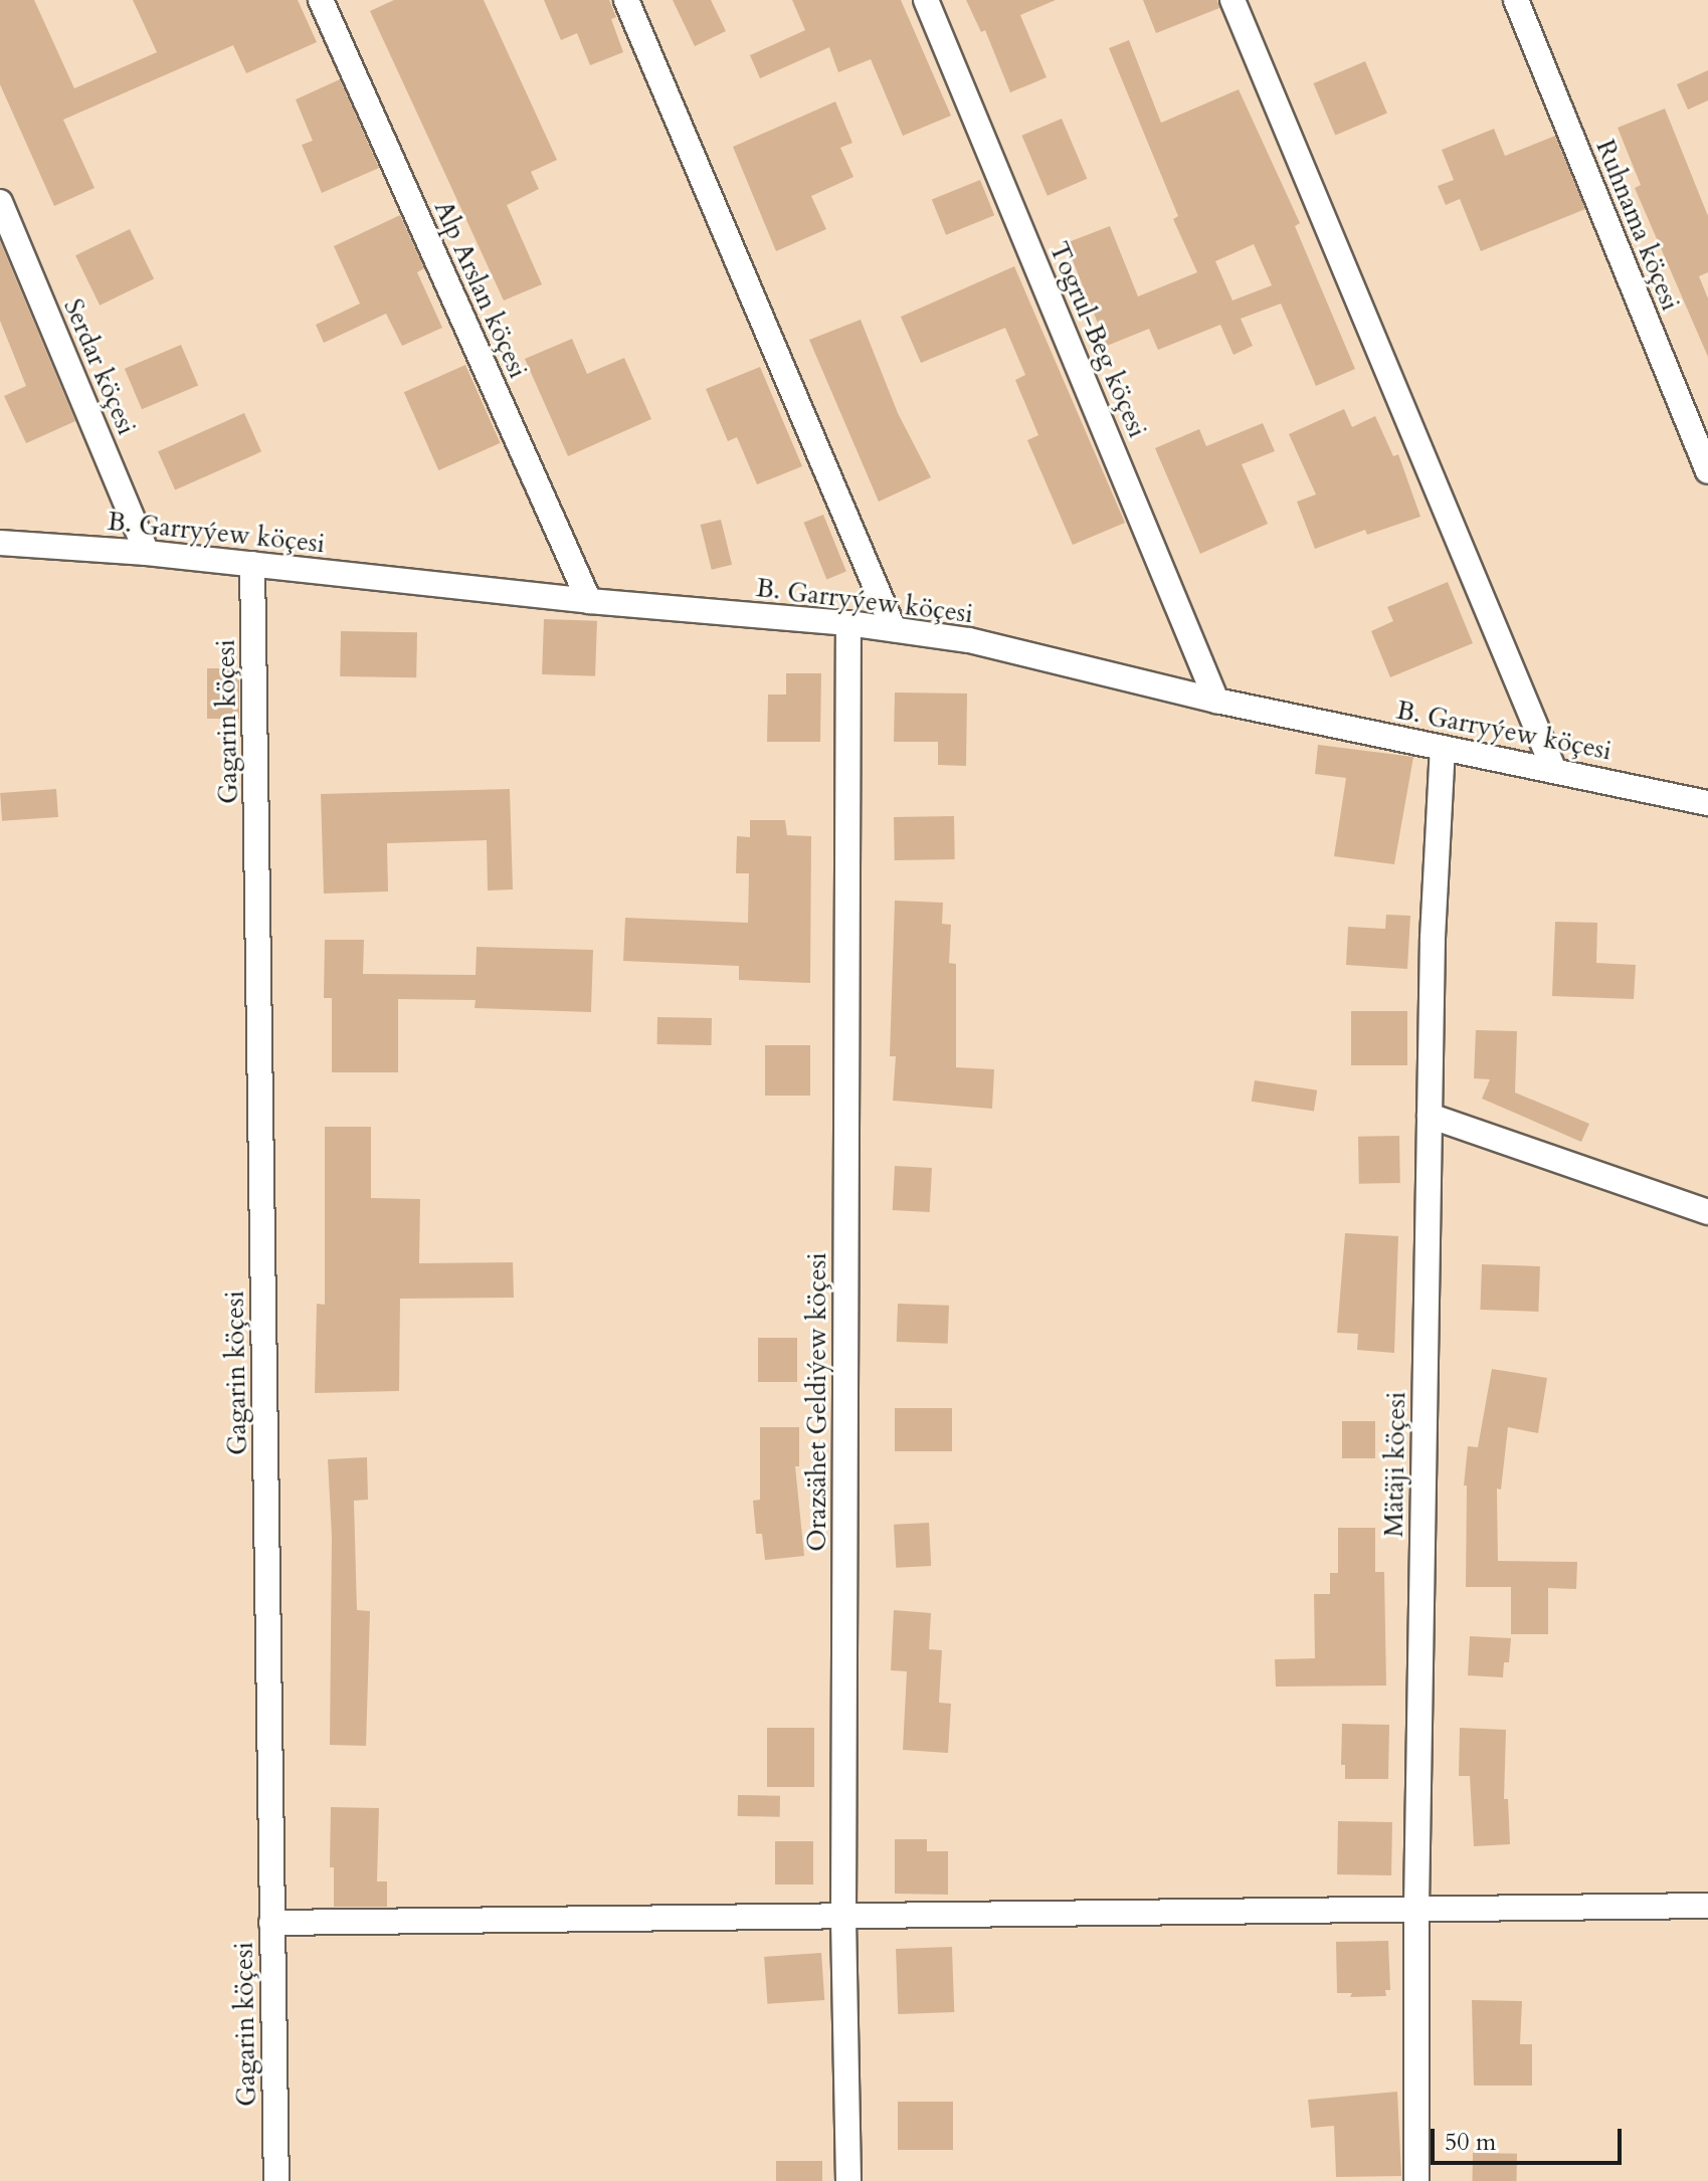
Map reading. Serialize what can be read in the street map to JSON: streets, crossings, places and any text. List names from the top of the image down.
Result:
{
  "streets": {
    "street": [
      "Ruhnama köçesi",
      "Alp Arslan köçesi",
      "Togrul-Beg köçesi",
      "Serdar köçesi",
      "B. Garryýew köçesi",
      "Gagarin köçesi",
      "Orazsähet Geldiýew köçesi",
      "Mätäji köçesi"
    ]
  },
  "crossings": [
    ["Alp Arslan köçesi", "B. Garryýew köçesi"],
    ["Togrul-Beg köçesi", "B. Garryýew köçesi"],
    ["Serdar köçesi", "B. Garryýew köçesi"],
    ["B. Garryýew köçesi", "Gagarin köçesi"],
    ["B. Garryýew köçesi", "Orazsähet Geldiýew köçesi"],
    ["B. Garryýew köçesi", "Mätäji köçesi"]
  ],
  "scale_bar": "50 m"
}
